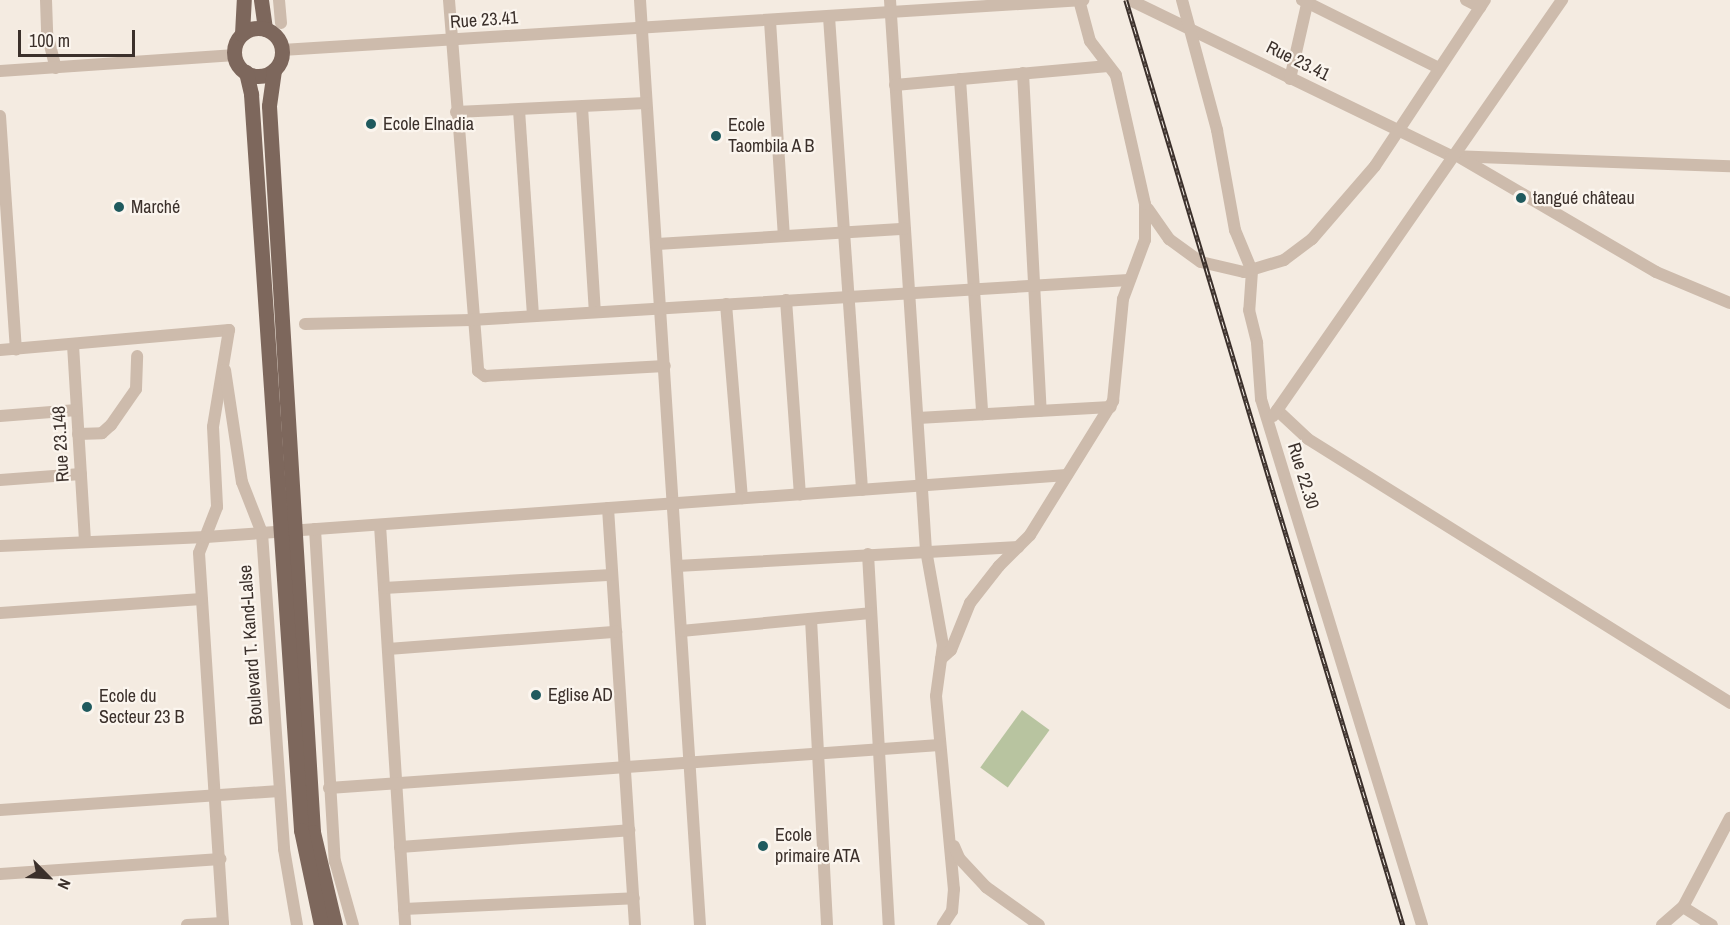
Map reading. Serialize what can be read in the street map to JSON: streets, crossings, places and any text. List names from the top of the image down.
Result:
{
  "streets": {
    "street": [
      "Rue 23.41",
      "Rue 23.148",
      "Rue 22.30",
      "Boulevard T. Kand-Lalse"
    ]
  },
  "crossings": [
    ["Rue 23.41", "Rue 22.30"]
  ],
  "places": [
    "Ecole Elnadia",
    "Ecole Taombila A B",
    "tangué château",
    "Marché",
    "Eglise AD",
    "Ecole du Secteur 23 B",
    "Ecole primaire ATA"
  ],
  "scale_bar": "100 m",
  "north": "bottom right"
}
